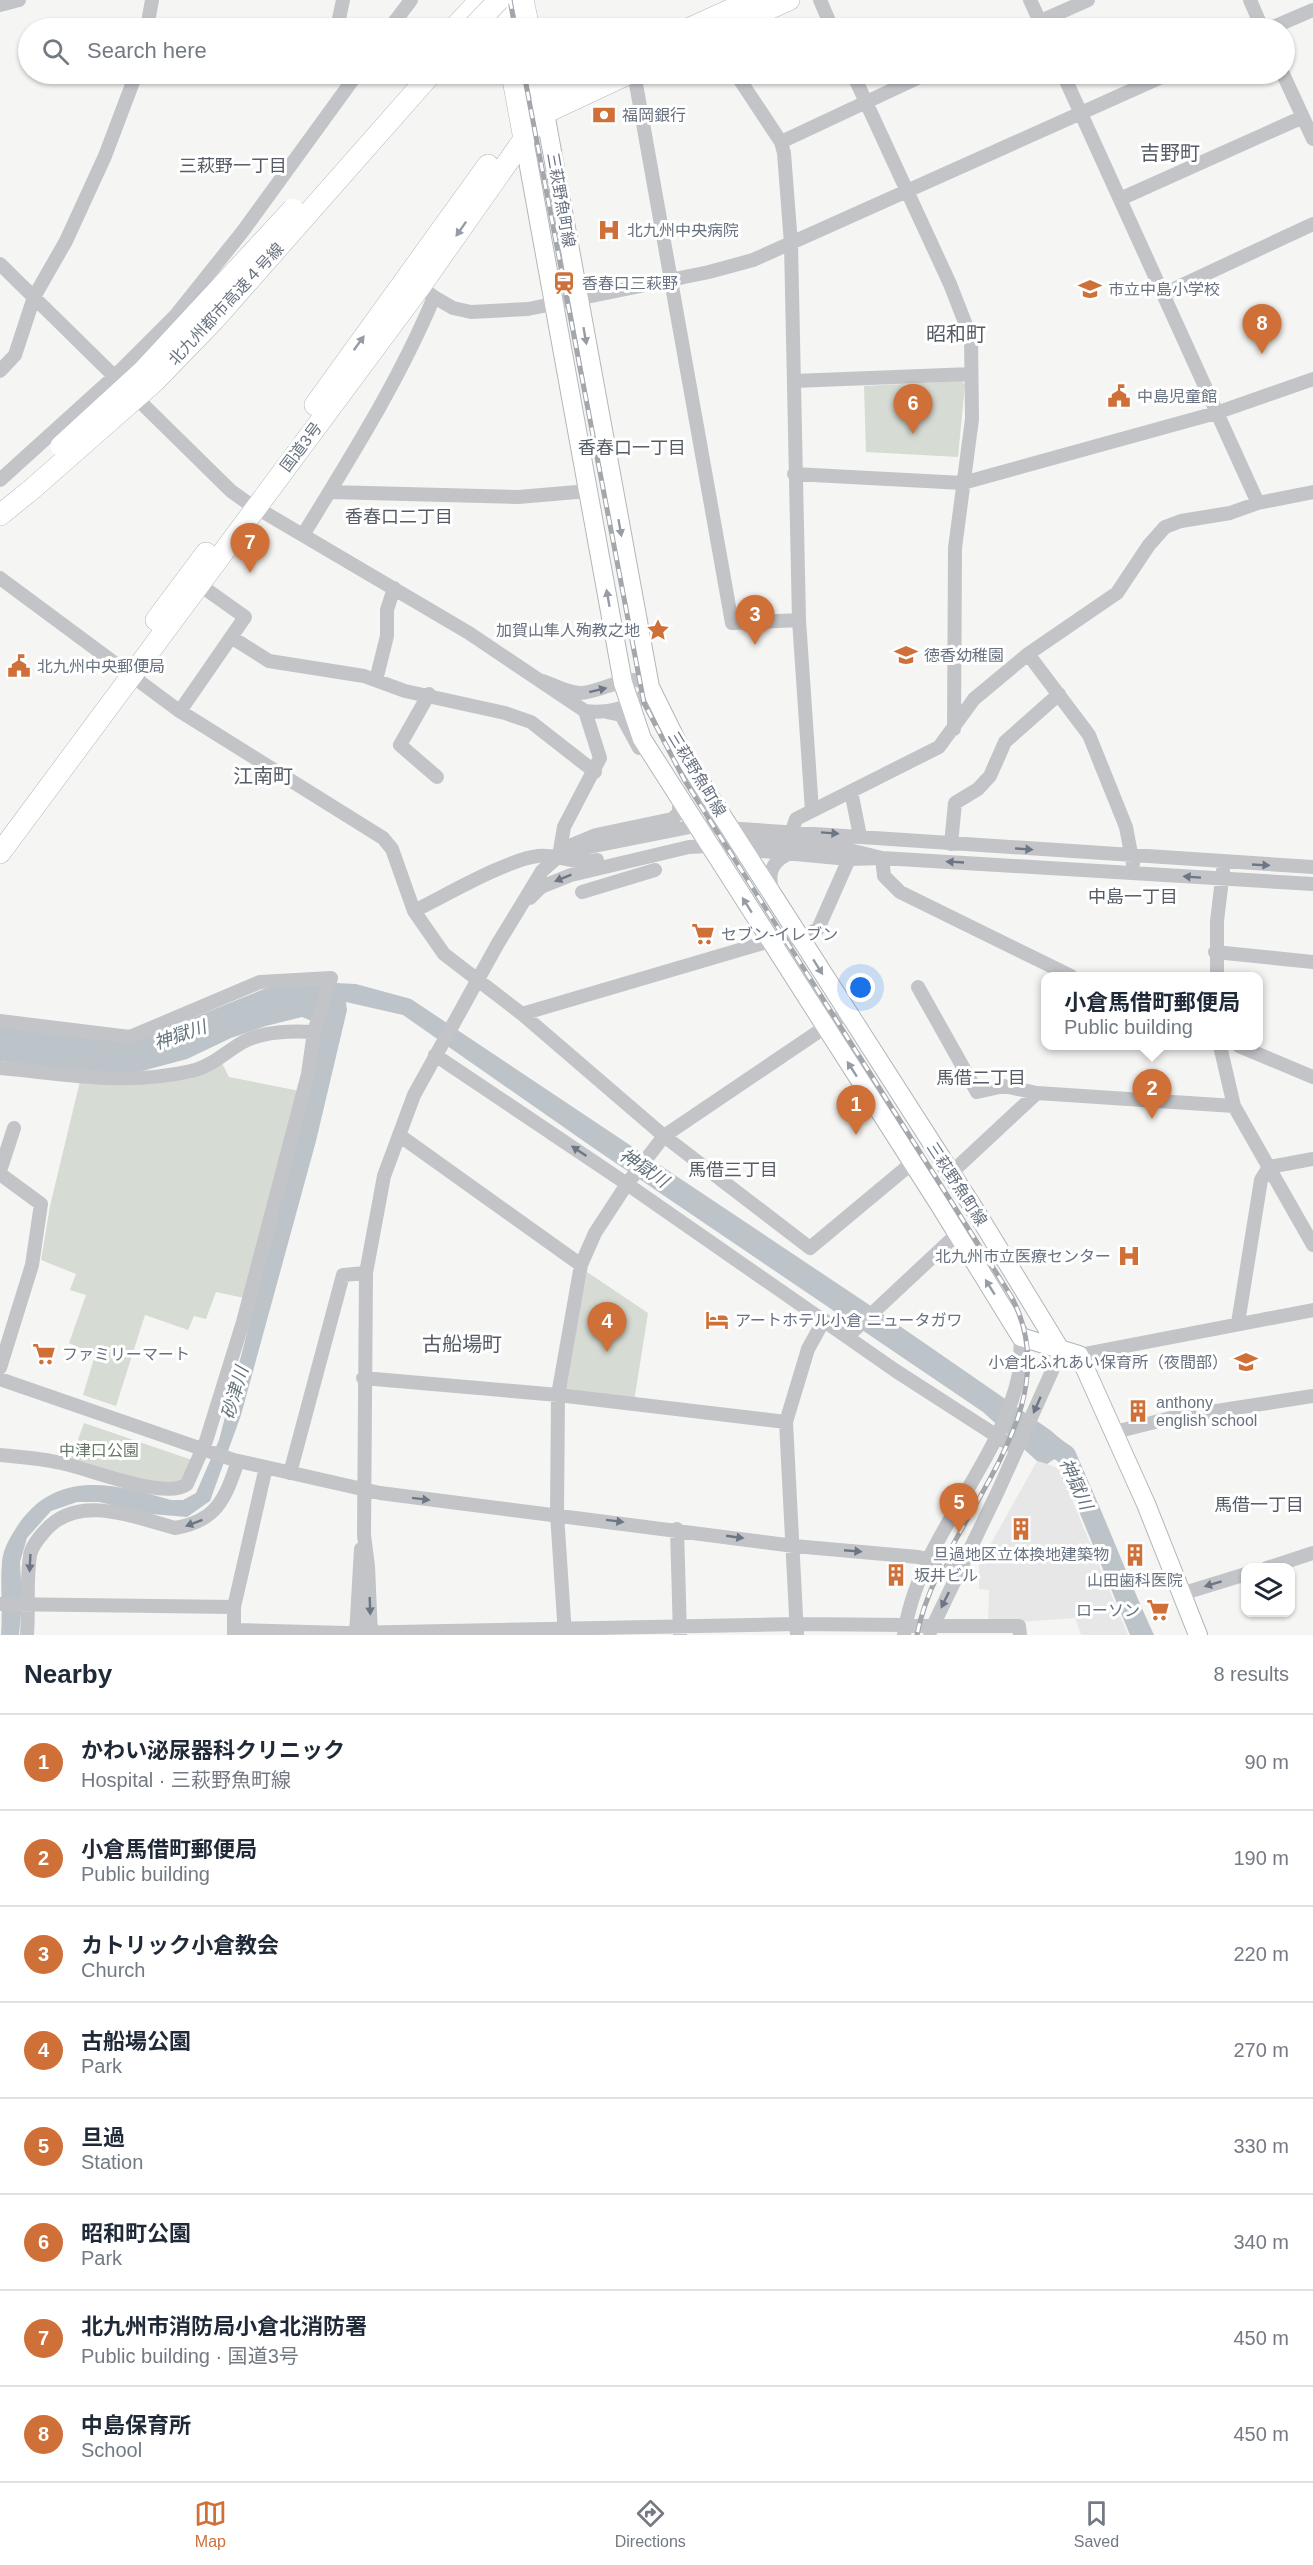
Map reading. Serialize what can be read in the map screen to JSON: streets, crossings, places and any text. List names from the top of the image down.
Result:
{
  "streets": {
    "highway": ["北九州都市高速４号線", "国道3号"],
    "main road": ["三萩野魚町線"]
  },
  "crossings": [
    ["三萩野魚町線", "国道3号"]
  ],
  "districts": [
    "吉野町",
    "三萩野一丁目",
    "昭和町",
    "香春口一丁目",
    "香春口二丁目",
    "江南町",
    "中島一丁目",
    "馬借二丁目",
    "馬借三丁目",
    "古船場町",
    "馬借一丁目"
  ],
  "water": ["神獄川", "砂津川"],
  "parks": ["中津口公園"],
  "places": {
    "bank": ["福岡銀行"],
    "hospital": ["北九州中央病院", "北九州市立医療センター"],
    "station": ["香春口三萩野"],
    "school or university": ["市立中島小学校", "徳香幼稚園", "小倉北ふれあい保育所（夜間部）"],
    "public building": ["中島児童館", "北九州中央郵便局"],
    "place": ["加賀山隼人殉教之地"],
    "supermarket": ["セブン-イレブン", "ファミリーマート", "ローソン"],
    "hotel": ["アートホテル小倉 ニュータガワ"],
    "building": [
      "anthony english school",
      "旦過地区立体換地建築物",
      "山田歯科医院",
      "坂井ビル"
    ]
  },
  "page": {
    "search": "Search here",
    "pins": [
      "8",
      "6",
      "7",
      "3",
      "2",
      "1",
      "4",
      "5"
    ],
    "popup": ["小倉馬借町郵便局", "Public building"],
    "heading": ["Nearby", "8 results"],
    "list": [
      {
        "mark": "1",
        "name": "かわい泌尿器科クリニック",
        "note": "Hospital · 三萩野魚町線",
        "value": "90 m"
      },
      {
        "mark": "2",
        "name": "小倉馬借町郵便局",
        "note": "Public building",
        "value": "190 m"
      },
      {
        "mark": "3",
        "name": "カトリック小倉教会",
        "note": "Church",
        "value": "220 m"
      },
      {
        "mark": "4",
        "name": "古船場公園",
        "note": "Park",
        "value": "270 m"
      },
      {
        "mark": "5",
        "name": "旦過",
        "note": "Station",
        "value": "330 m"
      },
      {
        "mark": "6",
        "name": "昭和町公園",
        "note": "Park",
        "value": "340 m"
      },
      {
        "mark": "7",
        "name": "北九州市消防局小倉北消防署",
        "note": "Public building · 国道3号",
        "value": "450 m"
      },
      {
        "mark": "8",
        "name": "中島保育所",
        "note": "School",
        "value": "450 m"
      }
    ],
    "nav": ["Map", "Directions", "Saved"]
  }
}
